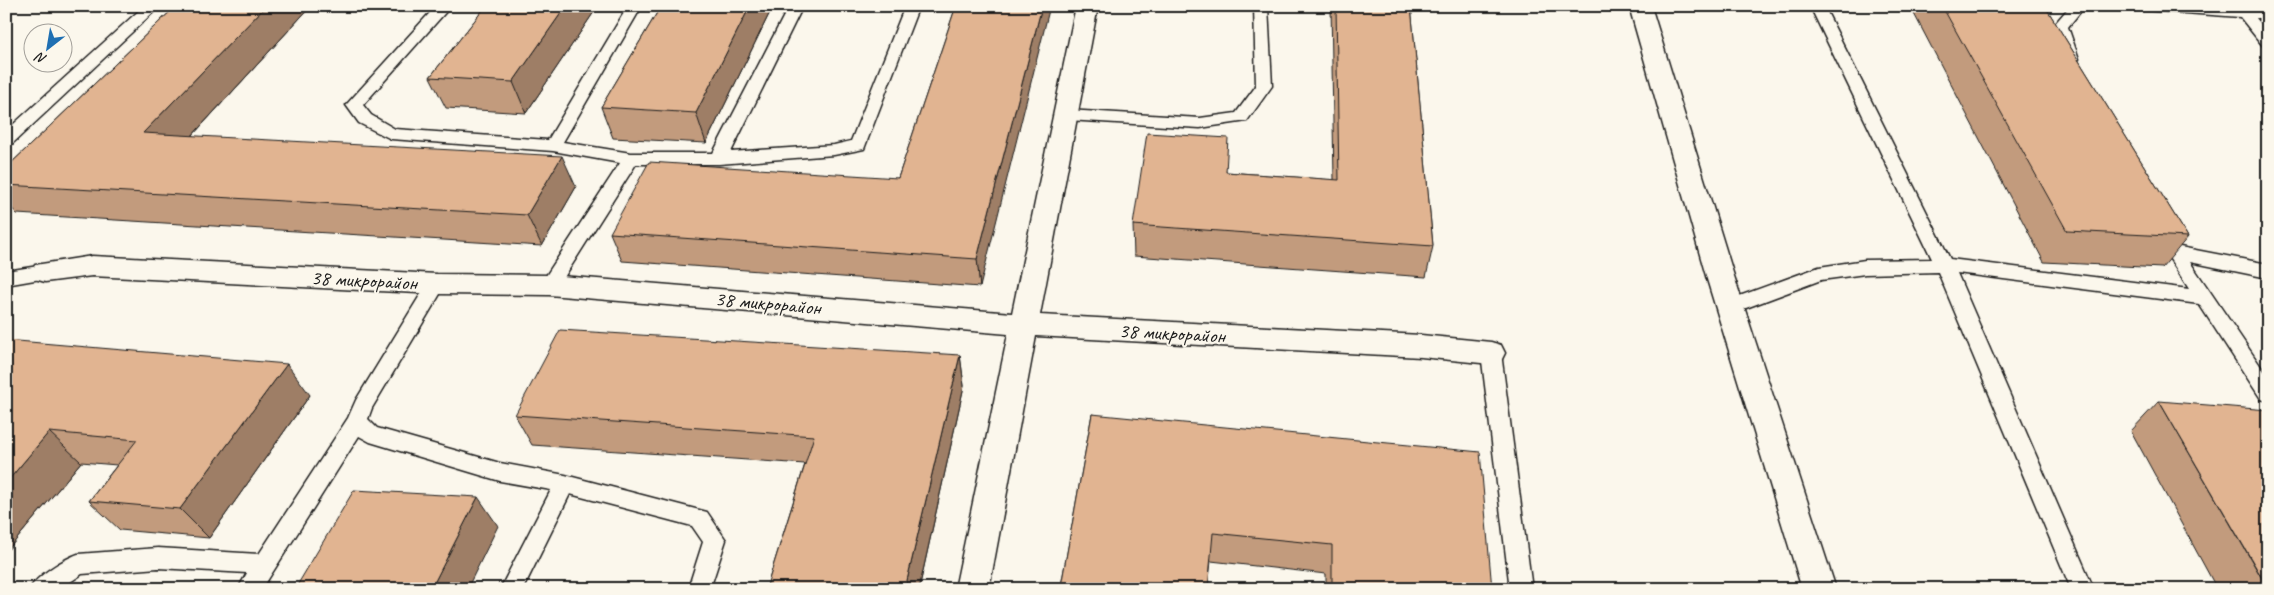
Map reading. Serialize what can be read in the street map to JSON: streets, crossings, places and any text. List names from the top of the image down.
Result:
{
  "streets": {
    "street": ["38 микрорайон"]
  },
  "north": "bottom left"
}
